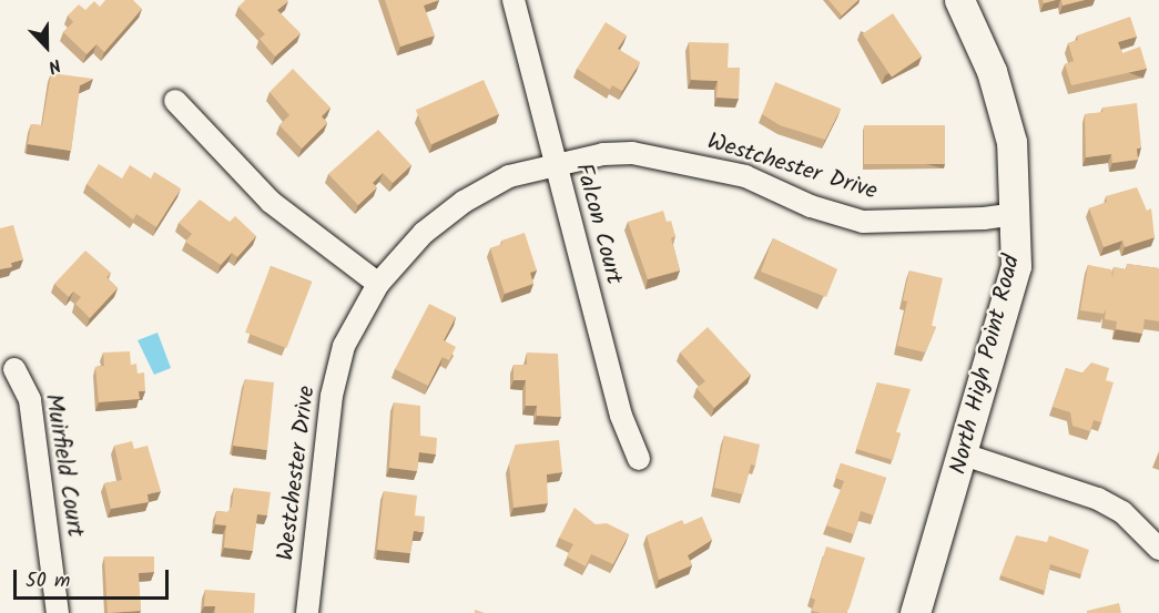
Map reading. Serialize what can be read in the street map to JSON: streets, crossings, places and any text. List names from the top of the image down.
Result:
{
  "streets": {
    "street": [
      "Westchester Drive",
      "Falcon Court",
      "North High Point Road",
      "Muirfield Court"
    ]
  },
  "crossings": [
    ["Westchester Drive", "Falcon Court"],
    ["Westchester Drive", "North High Point Road"]
  ],
  "scale_bar": "50 m",
  "north": "bottom"
}
